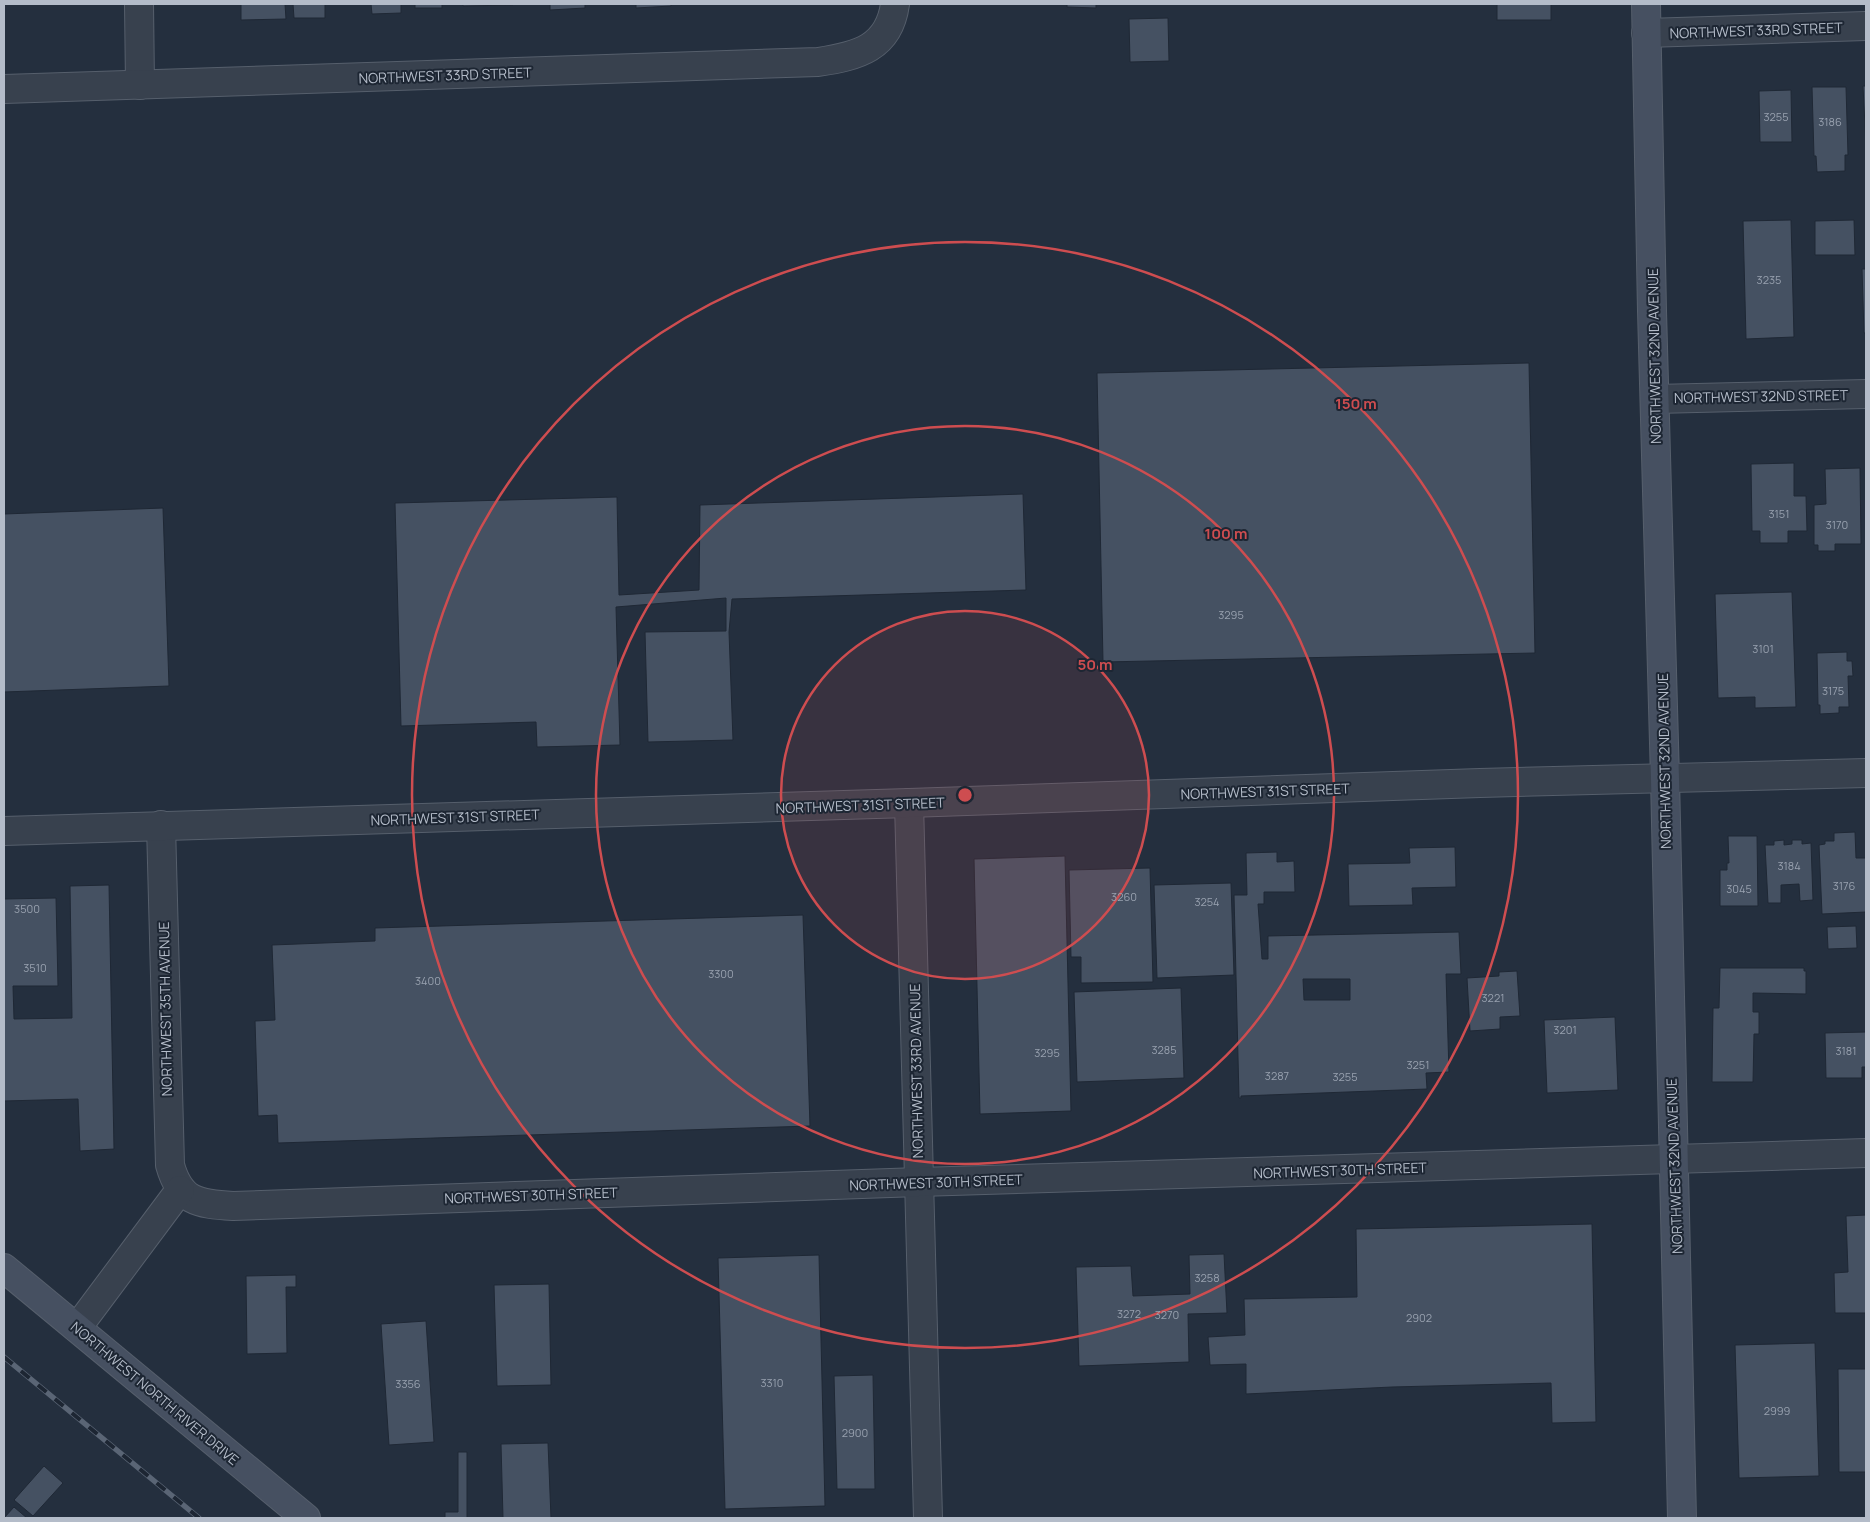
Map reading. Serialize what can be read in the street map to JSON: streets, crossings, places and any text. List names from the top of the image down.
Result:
{
  "streets": {
    "main road": ["NORTHWEST 32ND AVENUE", "NORTHWEST NORTH RIVER DRIVE"],
    "street": [
      "NORTHWEST 33RD STREET",
      "NORTHWEST 32ND STREET",
      "NORTHWEST 31ST STREET",
      "NORTHWEST 35TH AVENUE",
      "NORTHWEST 33RD AVENUE",
      "NORTHWEST 30TH STREET"
    ]
  },
  "crossings": [
    ["NORTHWEST 33RD STREET", "NORTHWEST 32ND AVENUE"],
    ["NORTHWEST 32ND AVENUE", "NORTHWEST 32ND STREET"],
    ["NORTHWEST 32ND AVENUE", "NORTHWEST 31ST STREET"],
    ["NORTHWEST 32ND AVENUE", "NORTHWEST 30TH STREET"],
    ["NORTHWEST 31ST STREET", "NORTHWEST 35TH AVENUE"],
    ["NORTHWEST 31ST STREET", "NORTHWEST 33RD AVENUE"],
    ["NORTHWEST 35TH AVENUE", "NORTHWEST 30TH STREET"],
    ["NORTHWEST 33RD AVENUE", "NORTHWEST 30TH STREET"]
  ],
  "house_numbers": [
    "3255",
    "3186",
    "3235",
    "3151",
    "3170",
    "3295",
    "3101",
    "3175",
    "3184",
    "3176",
    "3045",
    "3260",
    "3254",
    "3500",
    "3510",
    "3300",
    "3400",
    "3221",
    "3201",
    "3285",
    "3181",
    "3295",
    "3251",
    "3287",
    "3255",
    "3258",
    "3272",
    "3270",
    "2902",
    "3310",
    "3356",
    "2999",
    "2900"
  ],
  "rings": ["150 m", "100 m", "50 m"]
}
